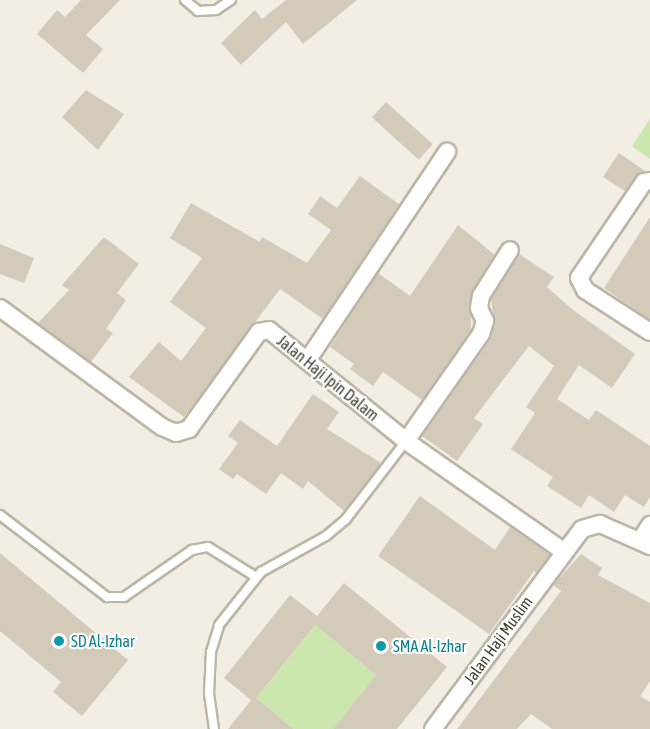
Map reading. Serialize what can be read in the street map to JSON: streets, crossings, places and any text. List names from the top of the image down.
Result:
{
  "streets": {
    "street": ["Jalan Haji Ipin Dalam", "Jalan Haji Muslim"]
  },
  "crossings": [
    ["Jalan Haji Ipin Dalam", "Jalan Haji Muslim"]
  ],
  "places": ["SD Al-Izhar", "SMA Al-Izhar"]
}
